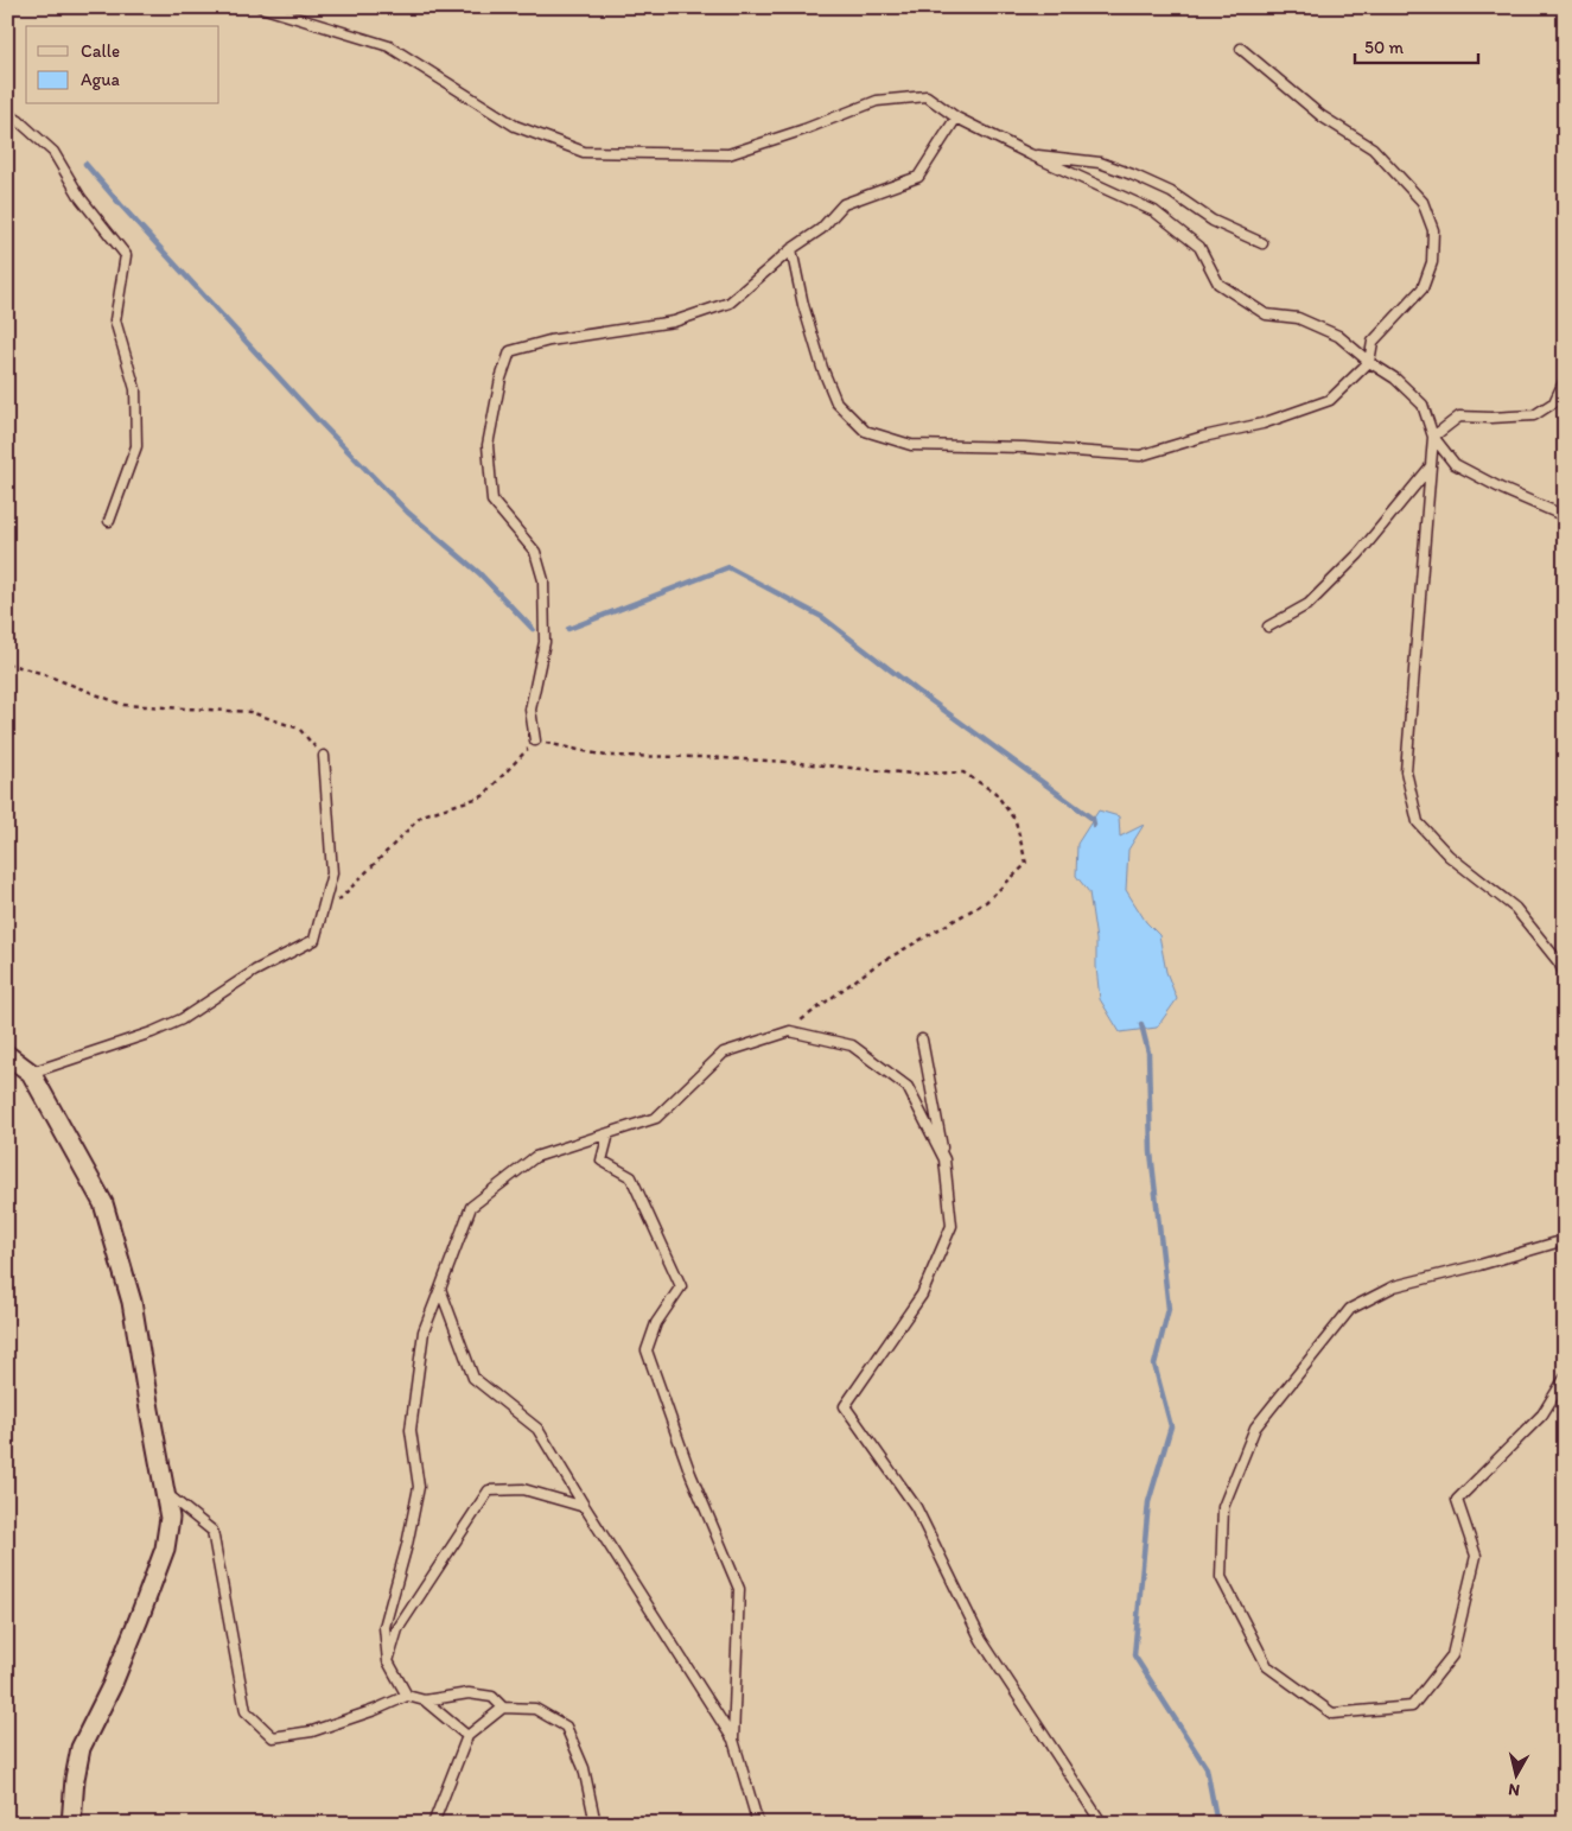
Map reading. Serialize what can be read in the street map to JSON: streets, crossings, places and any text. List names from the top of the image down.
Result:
{
  "legend": ["Calle", "Agua"],
  "scale_bar": "50 m",
  "north": "bottom"
}
